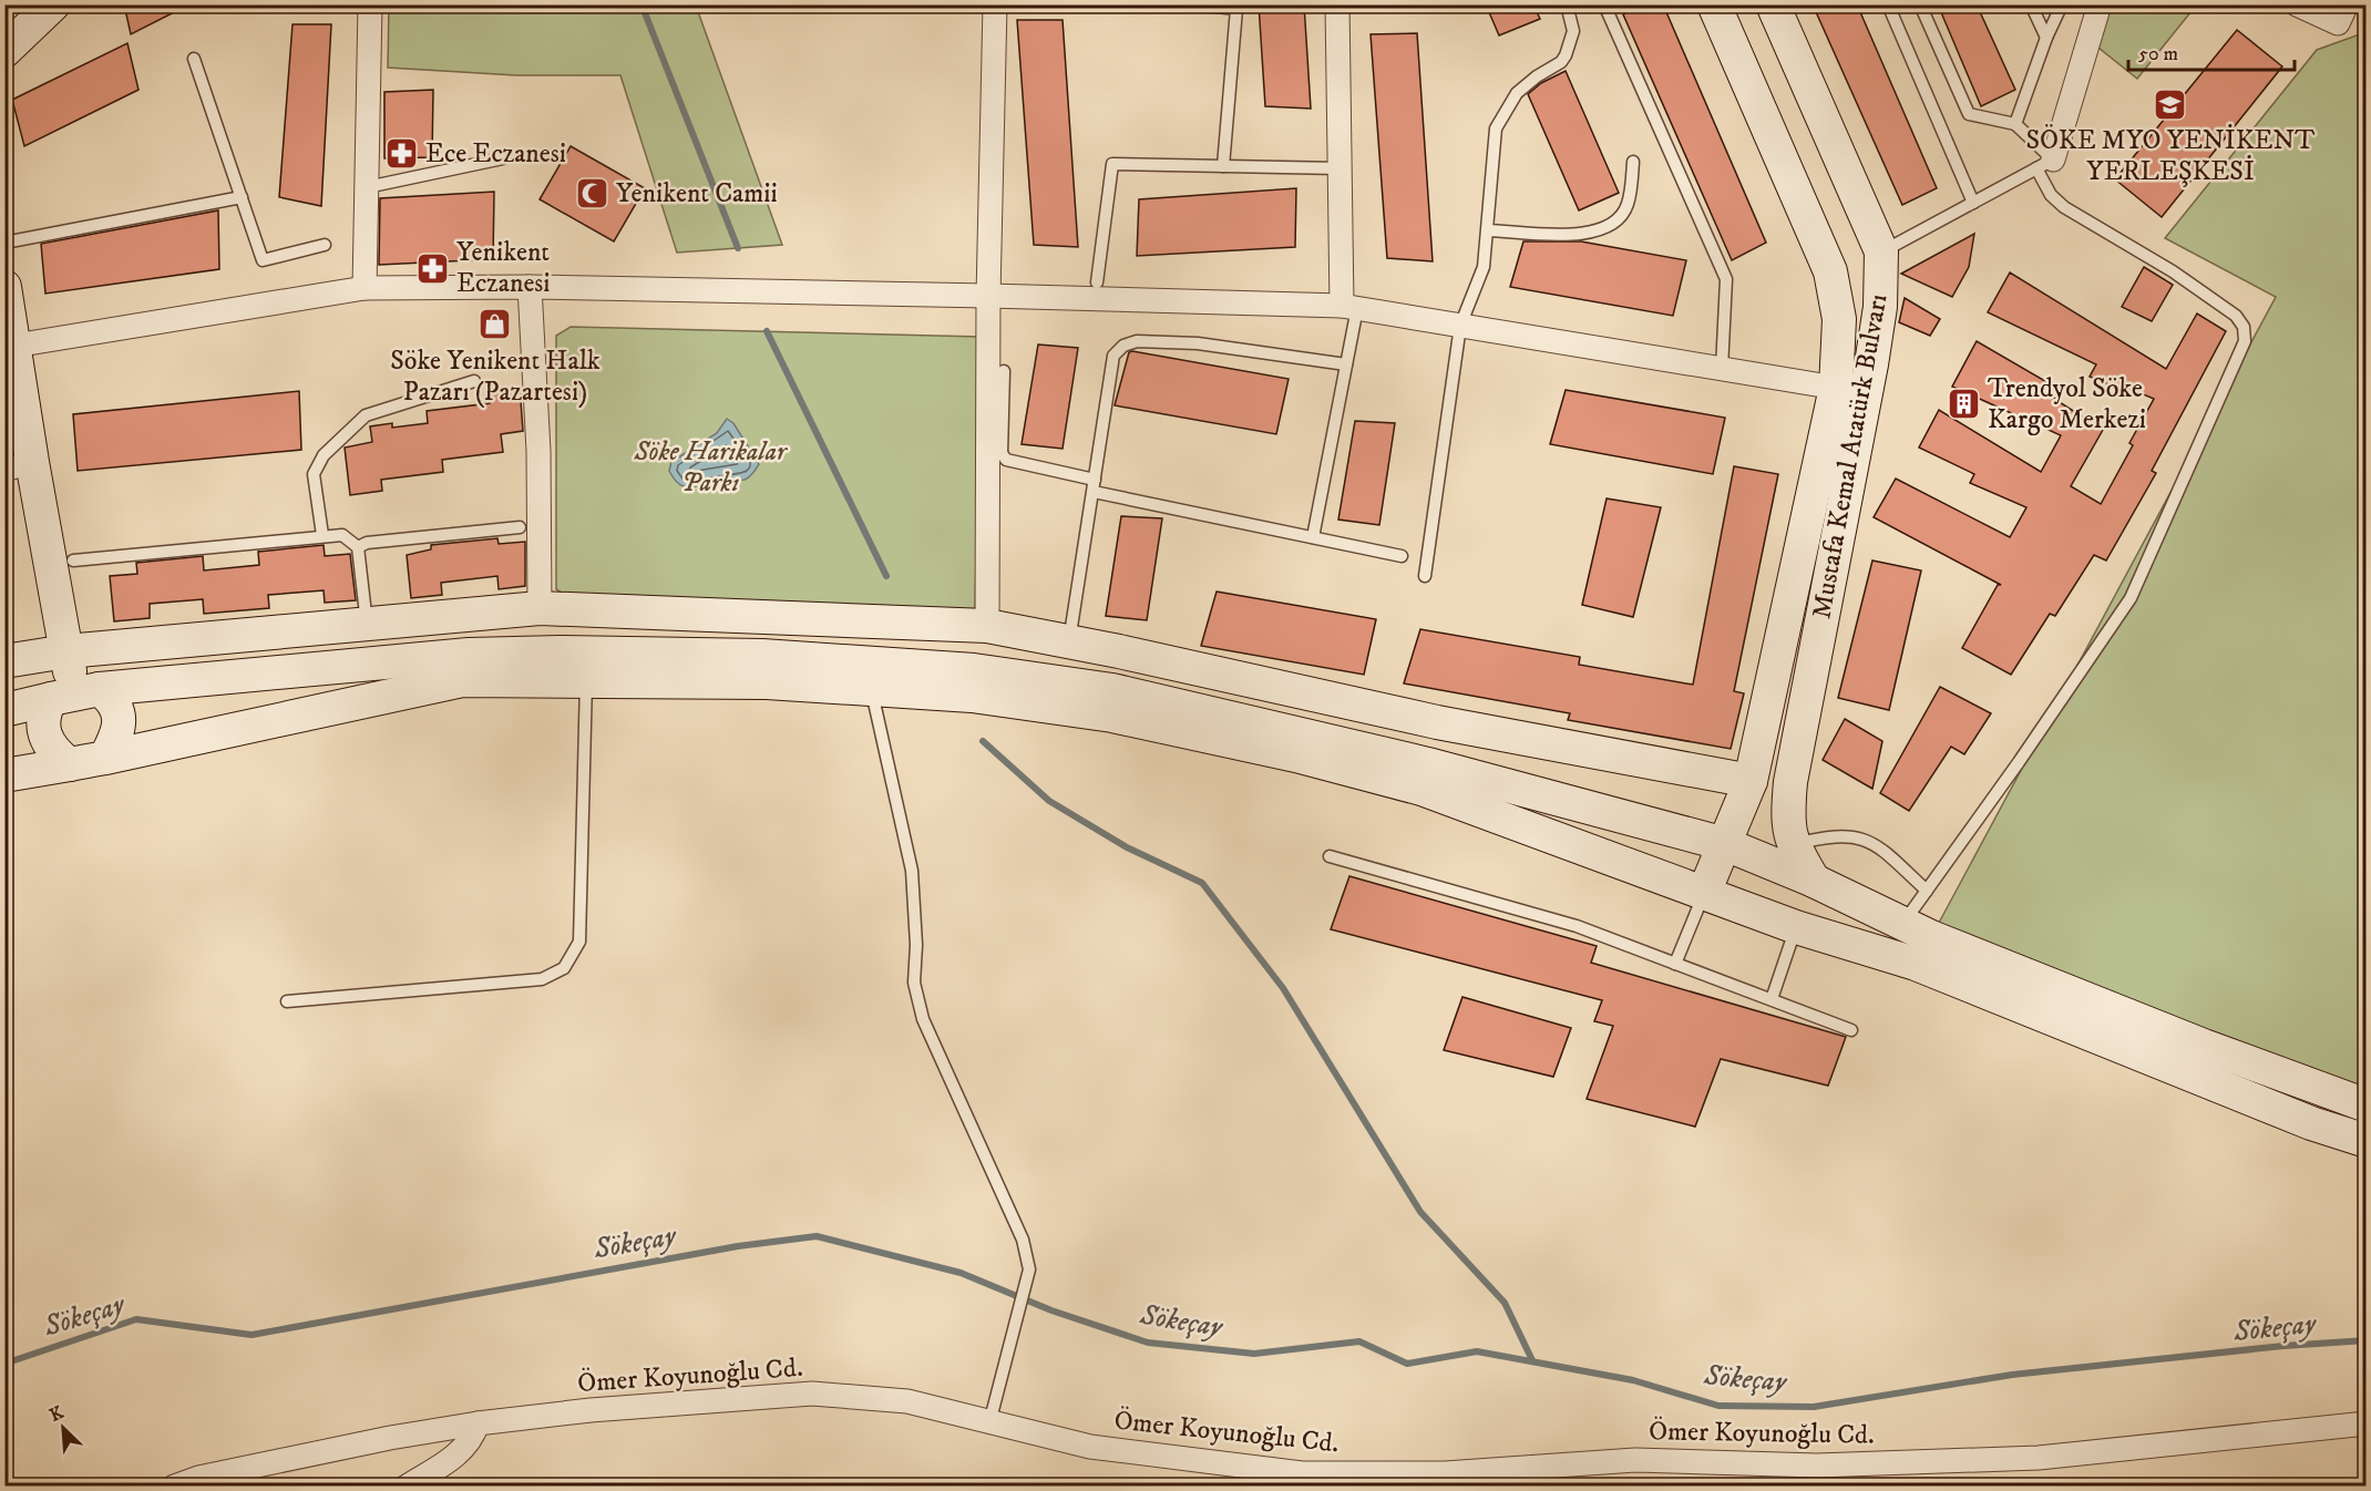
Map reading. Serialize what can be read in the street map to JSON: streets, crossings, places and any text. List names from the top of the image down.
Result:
{
  "streets": {
    "main road": ["Mustafa Kemal Atatürk Bulvarı"],
    "street": ["Ömer Koyunoğlu Cd."]
  },
  "water": ["Sökeçay"],
  "parks": ["Söke Harikalar Parkı"],
  "places": {
    "school or university": ["SÖKE MYO YENİKENT YERLEŞKESİ"],
    "pharmacy": ["Ece Eczanesi", "Yenikent Eczanesi"],
    "mosque": ["Yenikent Camii"],
    "shop": ["Söke Yenikent Halk Pazarı (Pazartesi)"],
    "building": ["Trendyol Söke Kargo Merkezi"]
  },
  "scale_bar": "50 m",
  "north": "top left"
}
